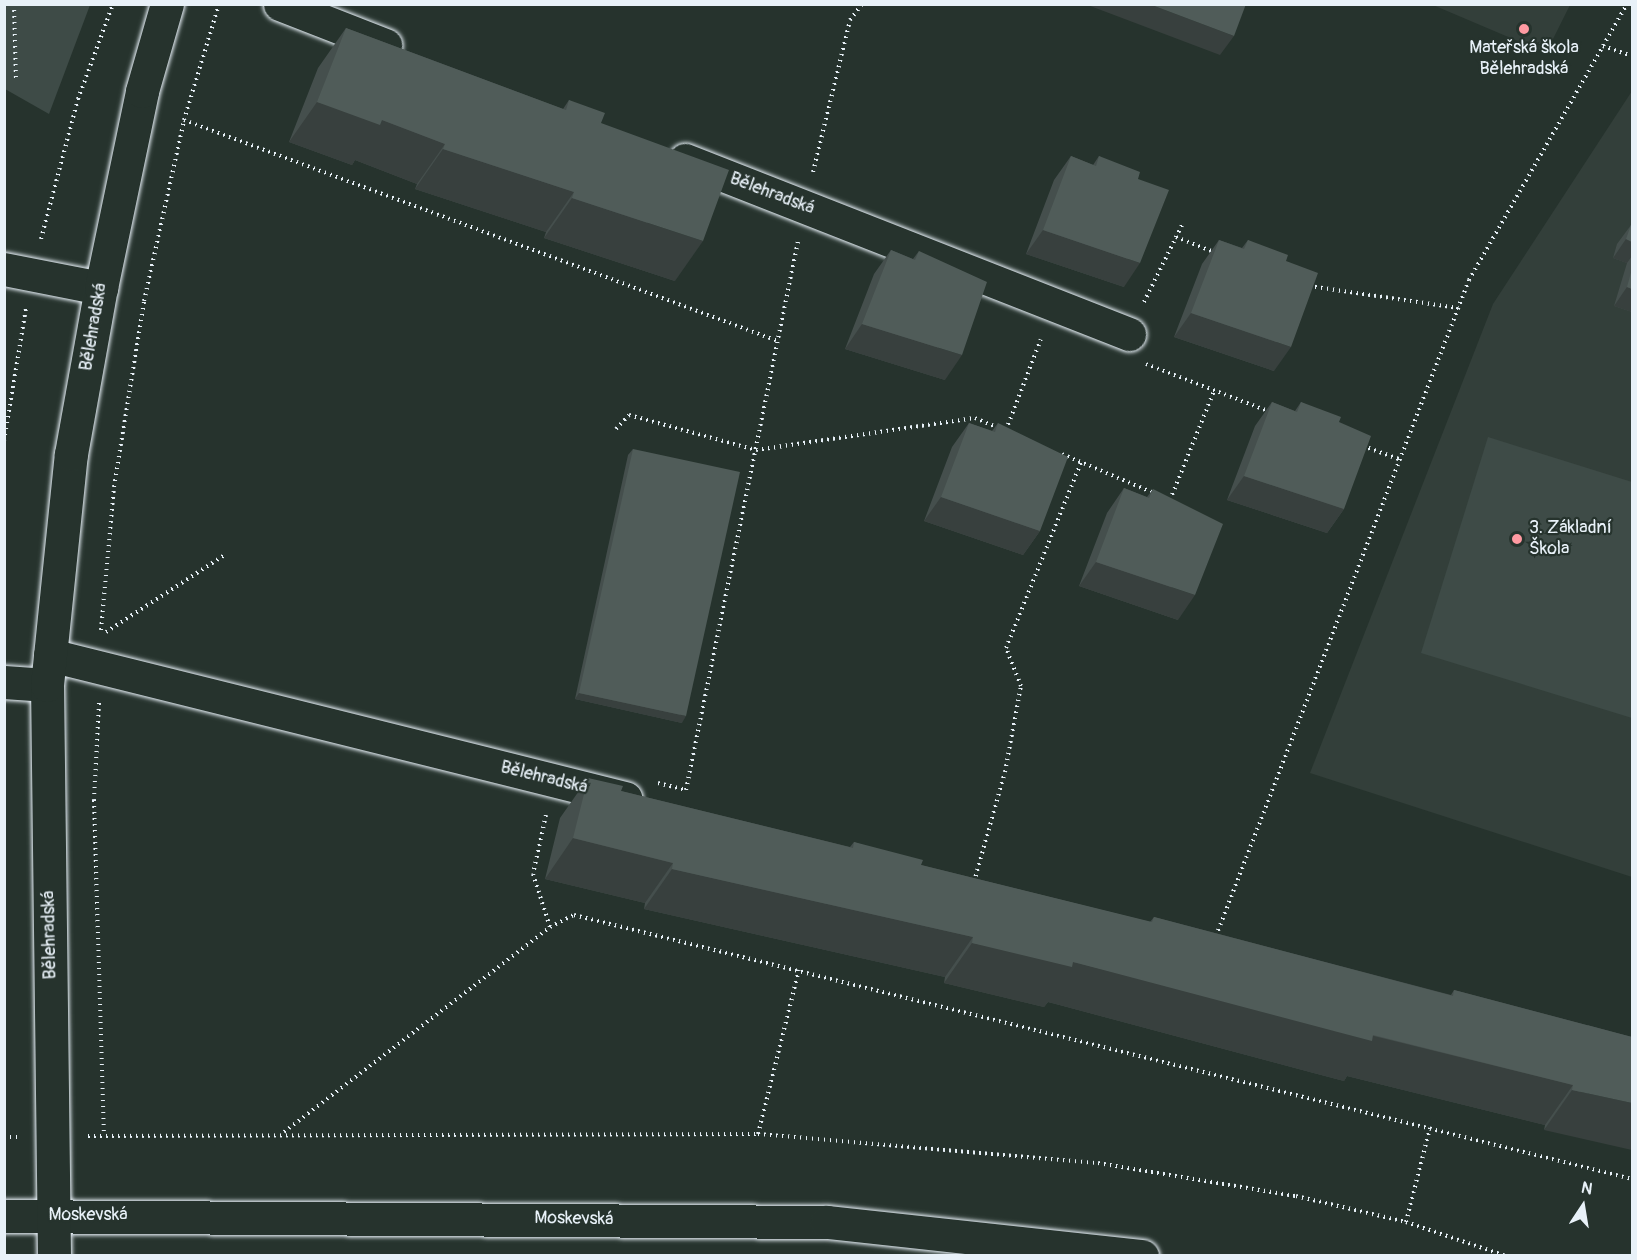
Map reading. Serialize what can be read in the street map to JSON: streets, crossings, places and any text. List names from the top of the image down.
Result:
{
  "streets": {
    "street": ["Bělehradská", "Moskevská"]
  },
  "crossings": [
    ["Bělehradská", "Moskevská"]
  ],
  "places": ["Mateřská škola Bělehradská", "3. Základní Škola"],
  "north": "top"
}
